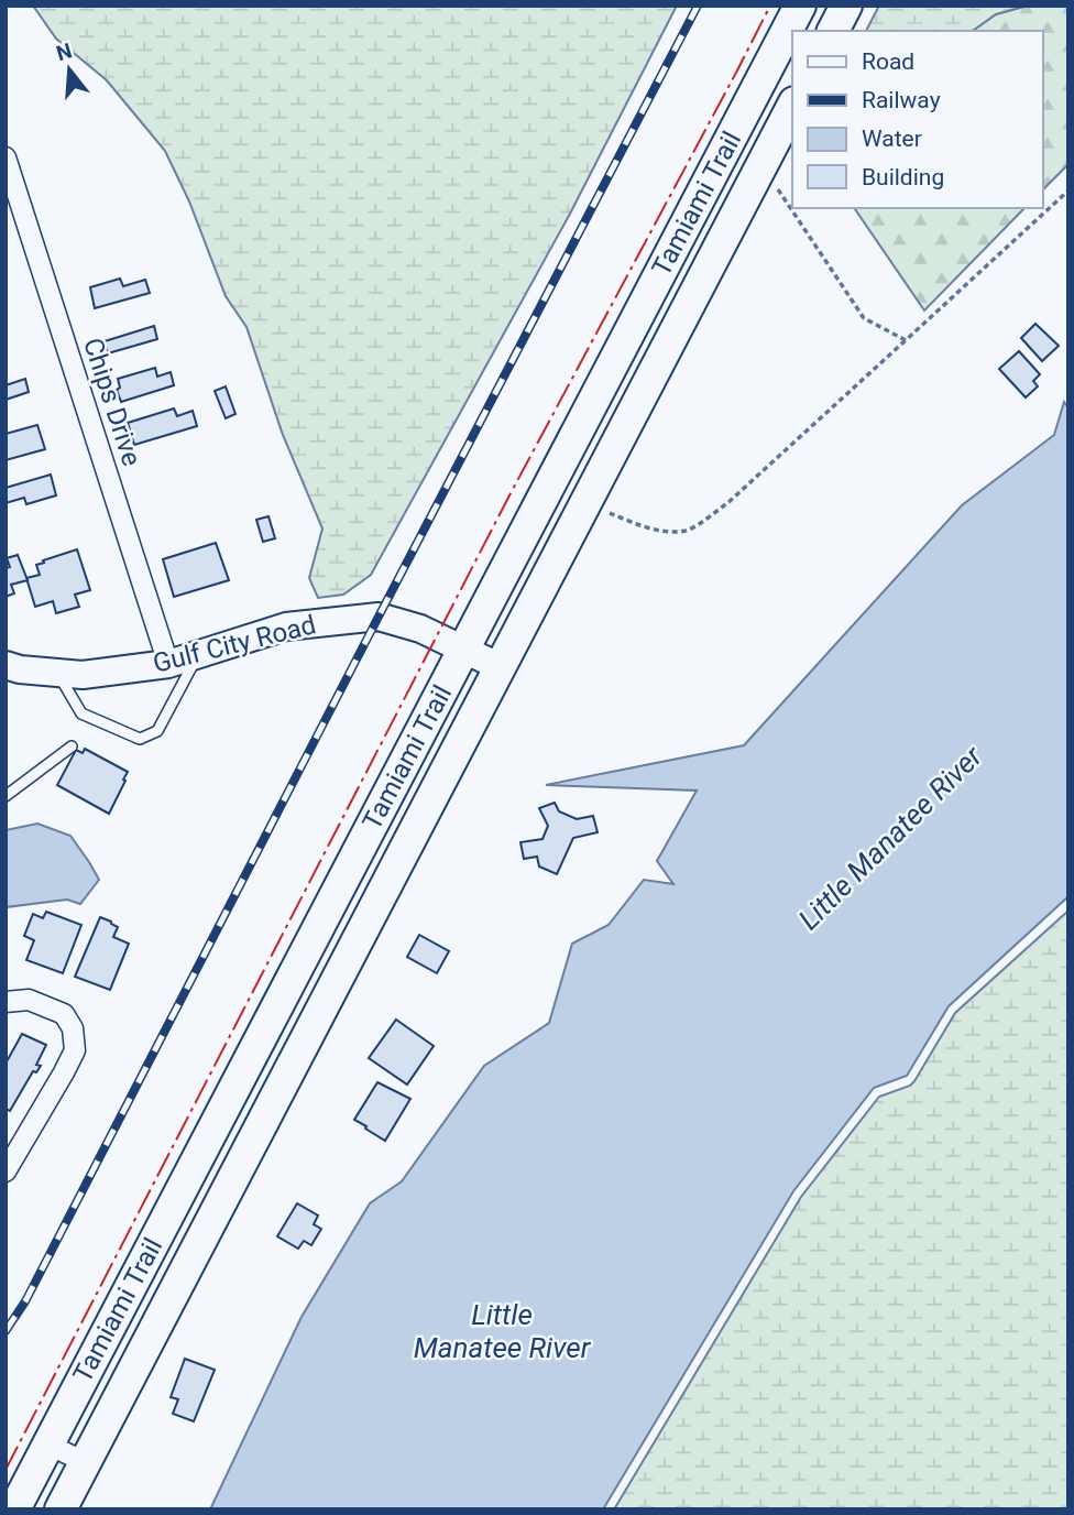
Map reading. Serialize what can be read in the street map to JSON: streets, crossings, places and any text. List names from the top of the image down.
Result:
{
  "streets": {
    "main road": ["Tamiami Trail"],
    "street": ["Chips Drive", "Gulf City Road"]
  },
  "crossings": [
    ["Tamiami Trail", "Gulf City Road"],
    ["Chips Drive", "Gulf City Road"]
  ],
  "water": ["Little Manatee River"],
  "legend": [
    "Road",
    "Railway",
    "Water",
    "Building"
  ],
  "north": "top"
}
